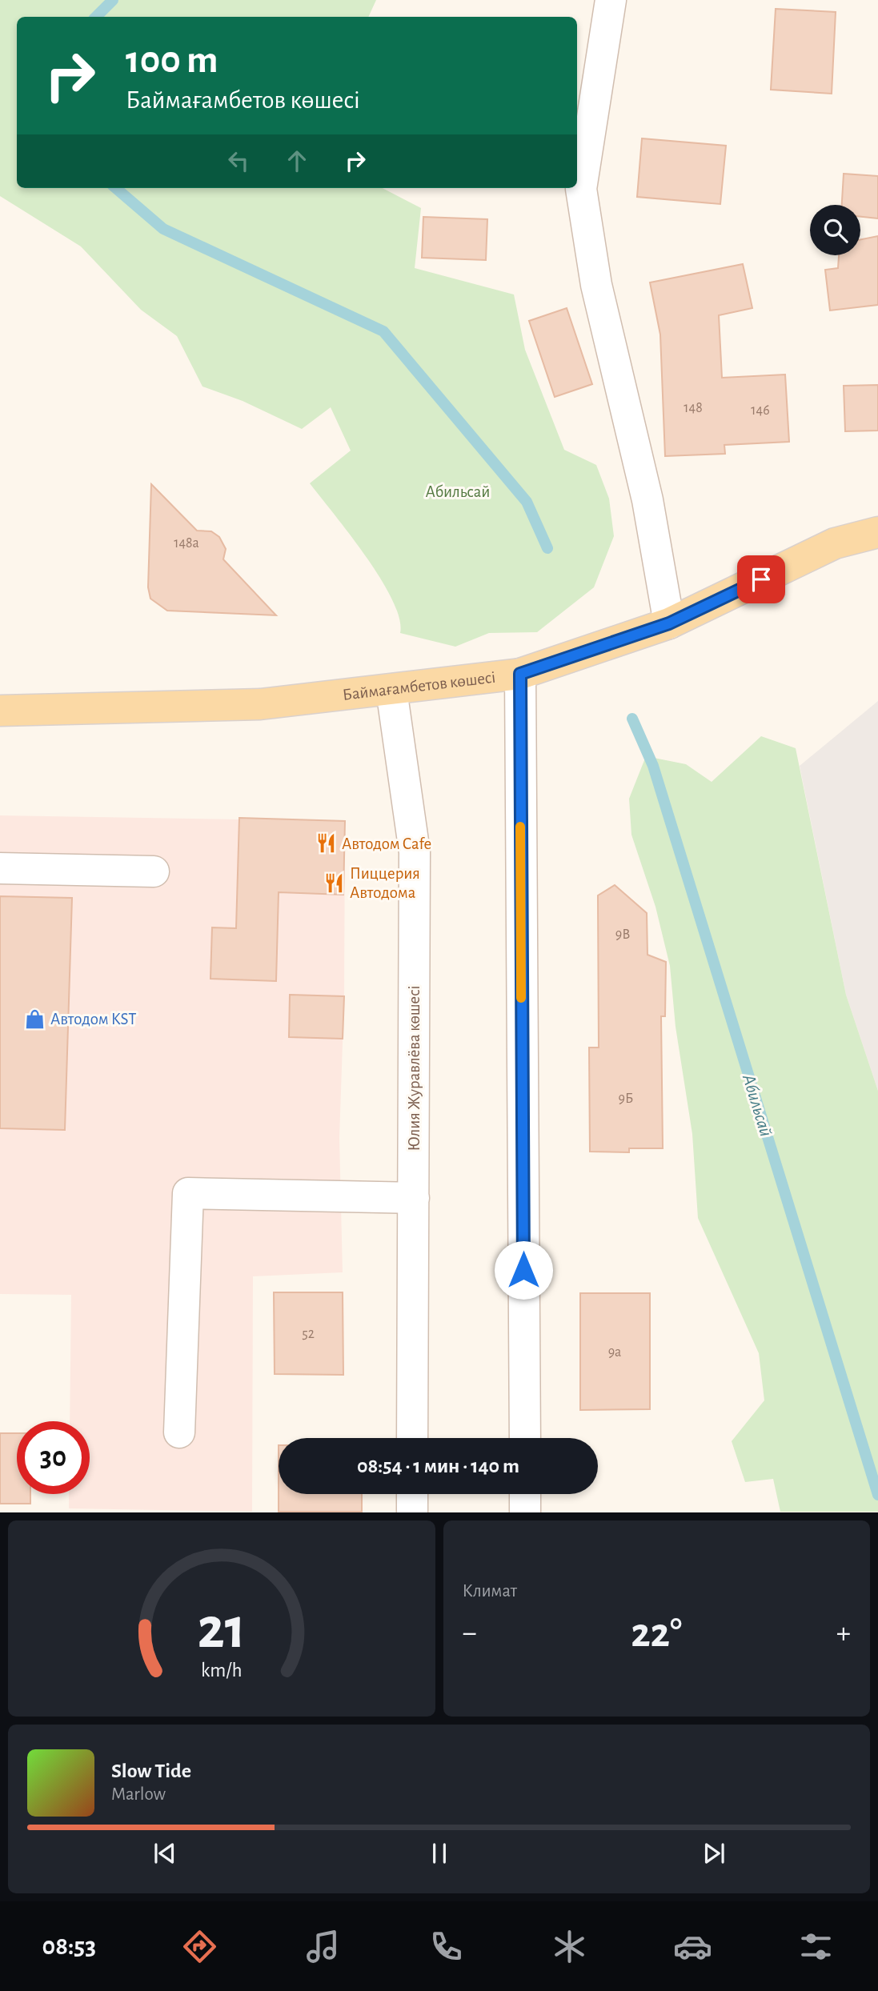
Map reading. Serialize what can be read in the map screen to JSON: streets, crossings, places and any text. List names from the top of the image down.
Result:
{
  "streets": {
    "main road": ["Баймағамбетов көшесі"],
    "street": ["Юлия Журавлёва көшесі"]
  },
  "crossings": [
    ["Баймағамбетов көшесі", "Юлия Журавлёва көшесі"]
  ],
  "water": ["Абильсай"],
  "parks": ["Абильсай"],
  "places": {
    "restaurant": ["Автодом Cafe", "Пиццерия Автодома"],
    "shop": ["Автодом KST"]
  },
  "house_numbers": [
    "148",
    "146",
    "148а",
    "9В",
    "9Б",
    "52",
    "9а"
  ],
  "page": {
    "turn": ["100 m", "Баймағамбетов көшесі"],
    "limit": "30",
    "trip": "08:54 · 1 мин · 140 m",
    "tile": "Климат",
    "heat": ["−", "22°", "+"],
    "song": ["Slow Tide", "Marlow"],
    "tabs": "08:53",
    "gauge": ["21", "km/h"]
  }
}
